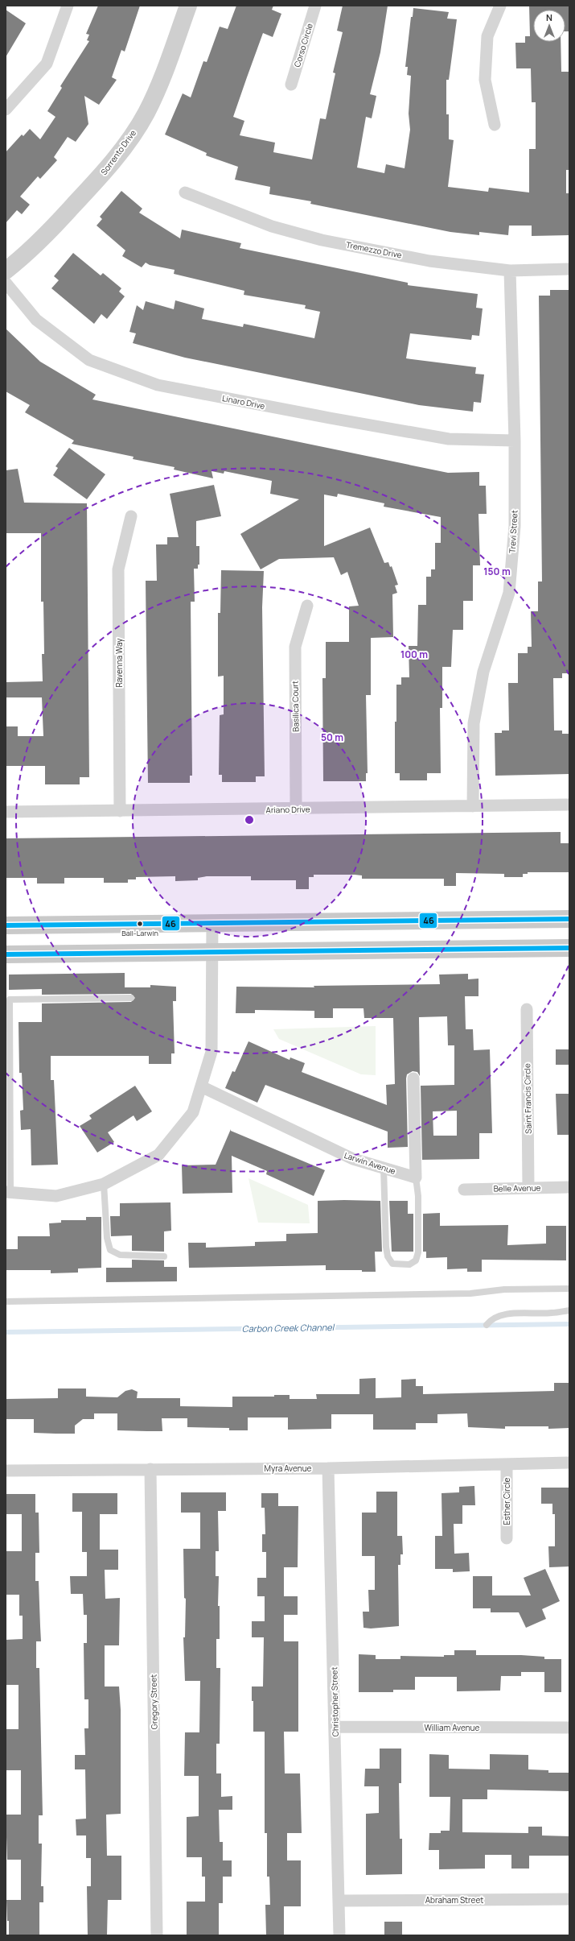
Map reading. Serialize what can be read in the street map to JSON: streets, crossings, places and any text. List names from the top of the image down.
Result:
{
  "streets": {
    "street": [
      "Corso Circle",
      "Sorrento Drive",
      "Tremezzo Drive",
      "Linaro Drive",
      "Trevi Street",
      "Ravenna Way",
      "Basilica Court",
      "Ariano Drive",
      "Saint Francis Circle",
      "Larwin Avenue",
      "Belle Avenue",
      "Myra Avenue",
      "Esther Circle",
      "Gregory Street",
      "Christopher Street",
      "William Avenue",
      "Abraham Street"
    ]
  },
  "crossings": [
    ["Tremezzo Drive", "Trevi Street"],
    ["Linaro Drive", "Trevi Street"],
    ["Trevi Street", "Ariano Drive"],
    ["Ravenna Way", "Ariano Drive"],
    ["Basilica Court", "Ariano Drive"],
    ["Saint Francis Circle", "Belle Avenue"],
    ["Myra Avenue", "Esther Circle"],
    ["Myra Avenue", "Gregory Street"],
    ["Myra Avenue", "Christopher Street"],
    ["Christopher Street", "William Avenue"],
    ["Christopher Street", "Abraham Street"]
  ],
  "water": ["Carbon Creek Channel"],
  "places": ["Ball-Larwin"],
  "lines": ["transit line 46"],
  "north": "top",
  "rings": ["150 m", "100 m", "50 m"]
}
